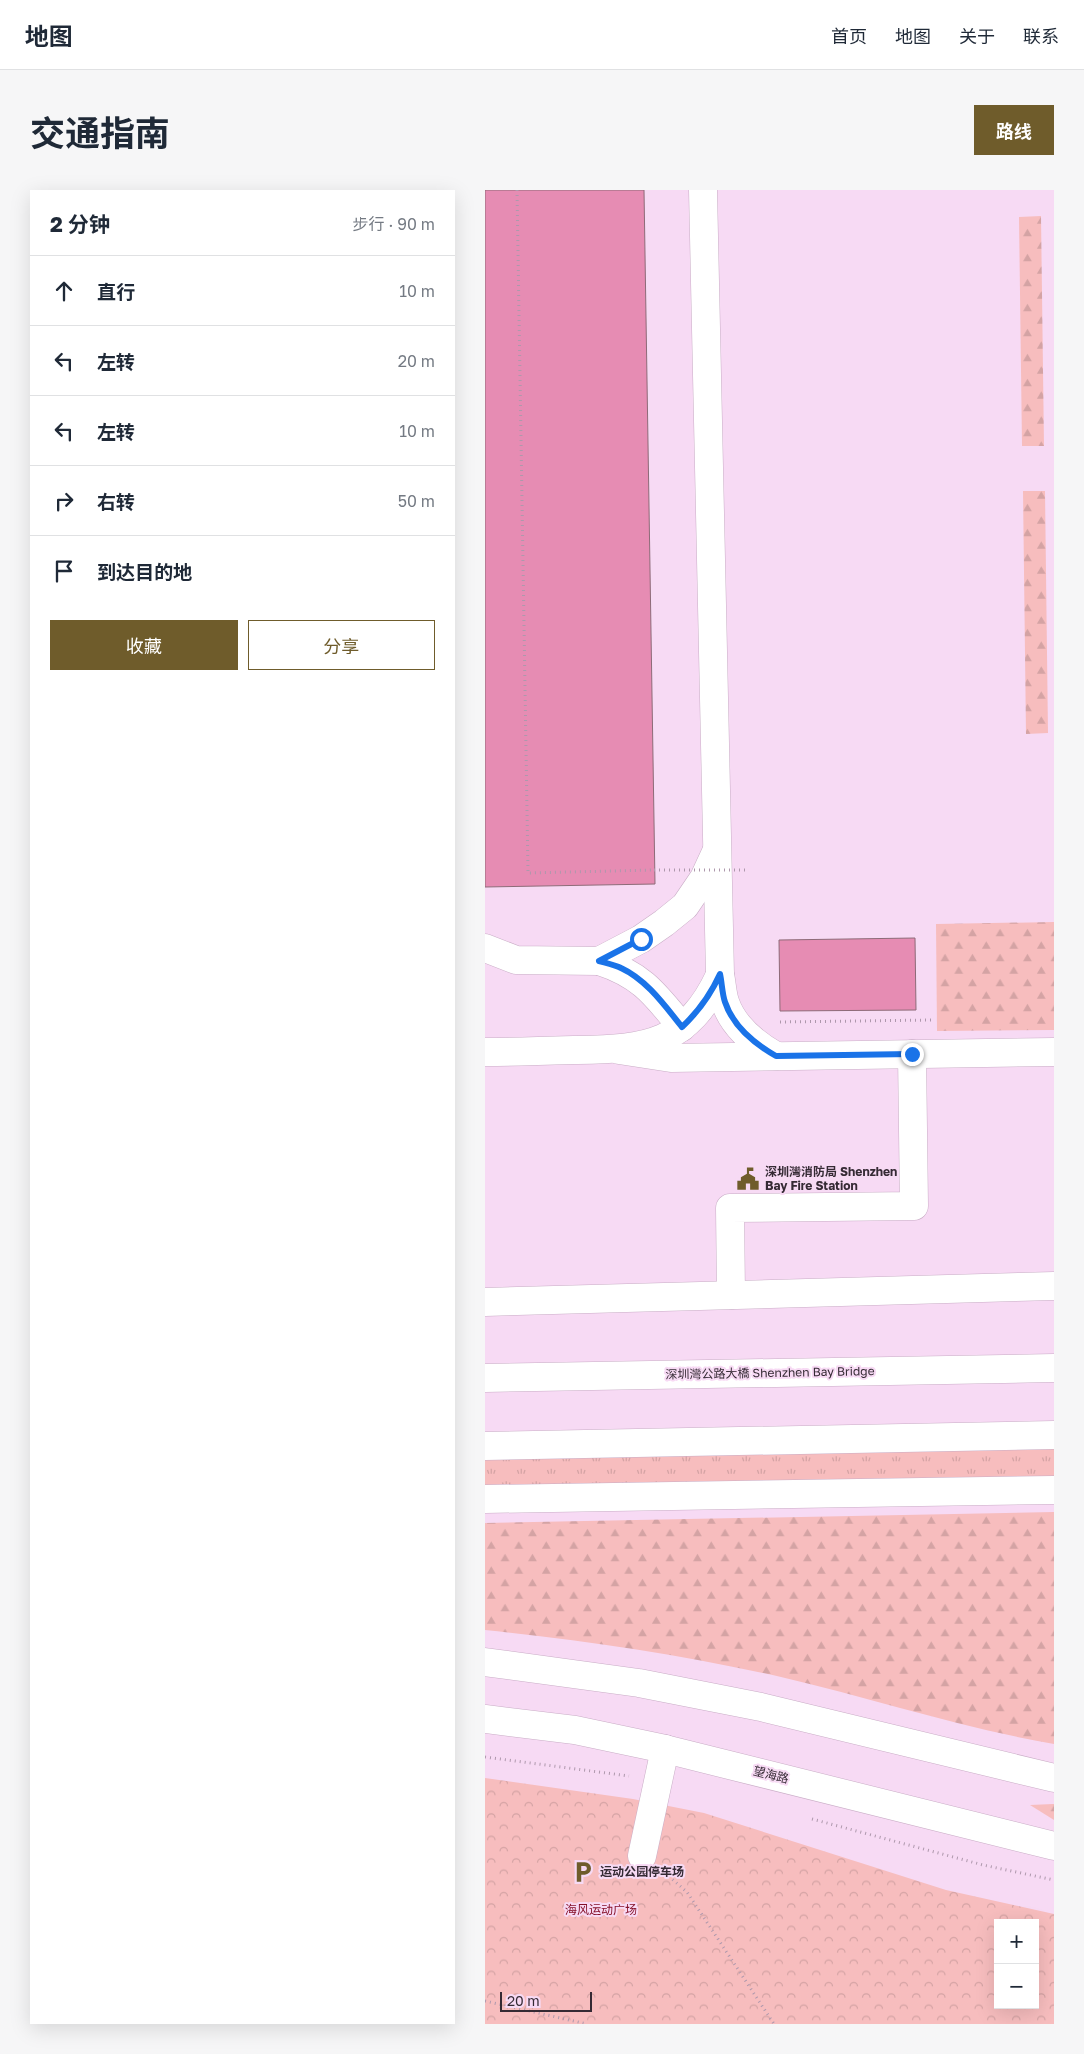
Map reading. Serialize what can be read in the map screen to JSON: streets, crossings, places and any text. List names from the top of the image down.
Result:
{
  "streets": {
    "main road": ["深圳灣公路大橋 Shenzhen Bay Bridge", "望海路"]
  },
  "parks": ["海风运动广场"],
  "places": {
    "public building": ["深圳灣消防局 Shenzhen Bay Fire Station"],
    "parking": ["运动公园停车场"]
  },
  "scale_bar": "20 m",
  "page": {
    "header": "地图",
    "nav": [
      "首页",
      "地图",
      "关于",
      "联系"
    ],
    "title": "交通指南",
    "buttons": [
      "路线",
      ["收藏", "分享"]
    ],
    "heading": ["2 分钟", "步行 · 90 m"],
    "list": [
      ["直行", "10 m"],
      ["左转", "20 m"],
      ["左转", "10 m"],
      ["右转", "50 m"],
      "到达目的地"
    ],
    "map_buttons": ["+", "−"],
    "scale": "20 m"
  }
}
